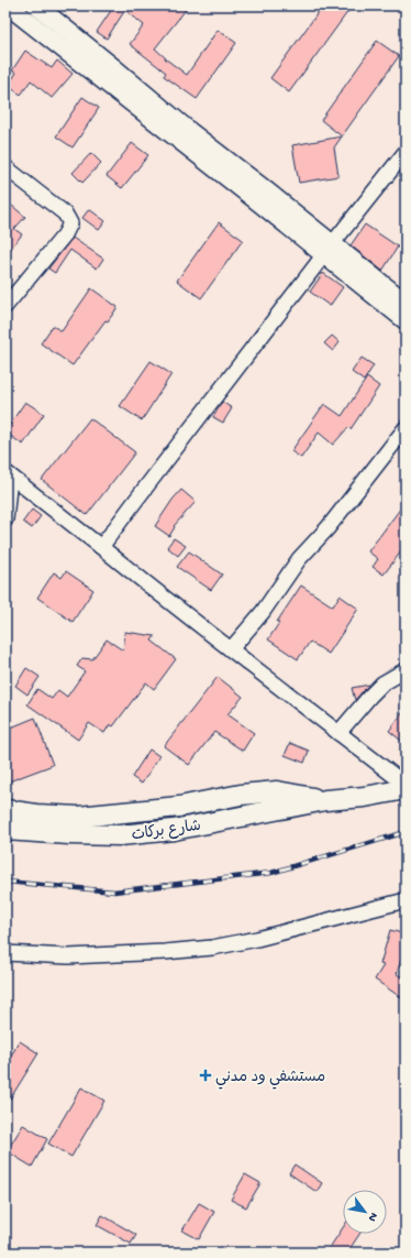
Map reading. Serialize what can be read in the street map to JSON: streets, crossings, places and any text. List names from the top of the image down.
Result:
{
  "streets": {
    "main road": ["شارع بركات"]
  },
  "places": {
    "health": ["مستشفي ود مدني"]
  },
  "north": "bottom right"
}
